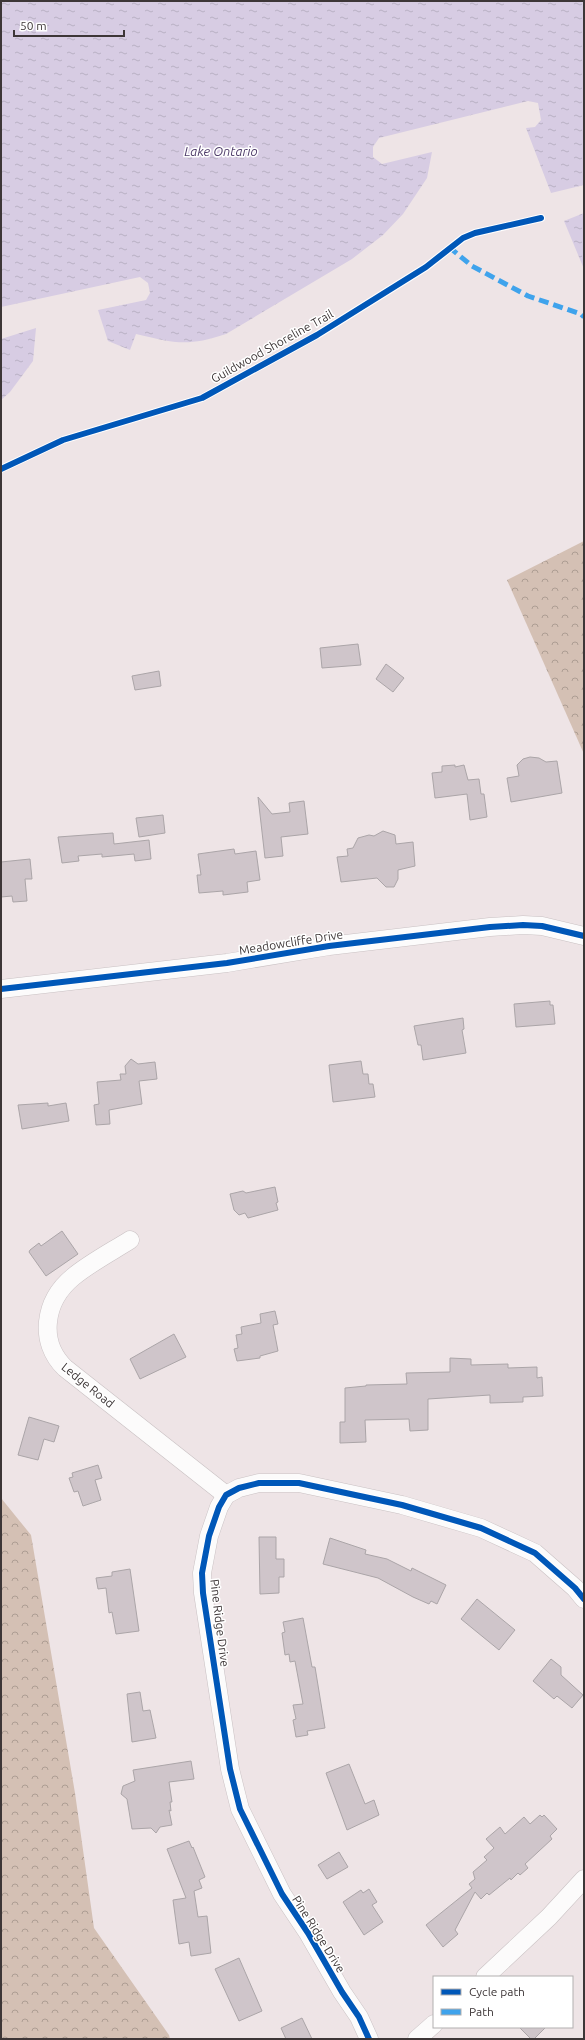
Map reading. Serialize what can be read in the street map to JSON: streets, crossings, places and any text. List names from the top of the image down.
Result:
{
  "streets": {
    "street": ["Meadowcliffe Drive", "Ledge Road", "Pine Ridge Drive"],
    "cycle path": ["Guildwood Shoreline Trail"]
  },
  "crossings": [
    ["Ledge Road", "Pine Ridge Drive"]
  ],
  "water": ["Lake Ontario"],
  "legend": ["Cycle path", "Path"],
  "scale_bar": "50 m"
}
